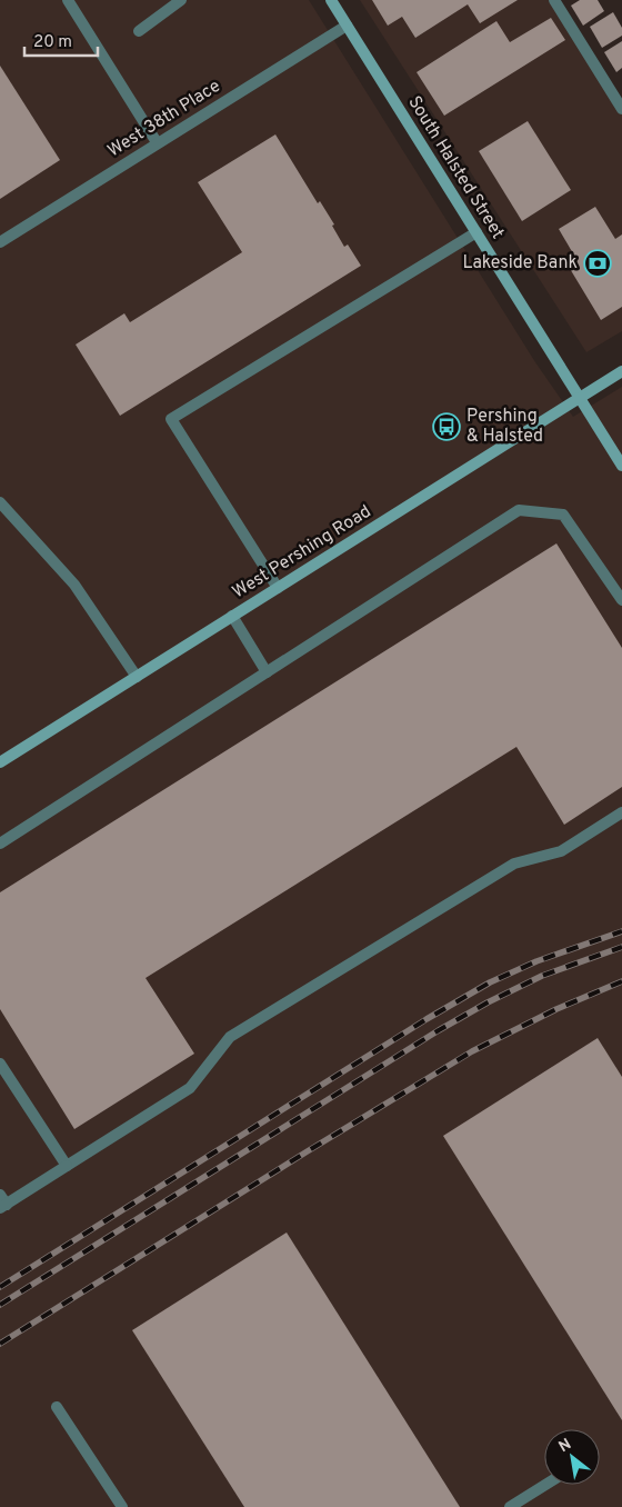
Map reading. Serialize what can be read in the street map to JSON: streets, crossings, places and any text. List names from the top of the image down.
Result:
{
  "streets": {
    "main road": ["South Halsted Street", "West Pershing Road"],
    "street": ["West 38th Place"]
  },
  "crossings": [
    ["West 38th Place", "South Halsted Street"],
    ["South Halsted Street", "West Pershing Road"]
  ],
  "places": {
    "bank": ["Lakeside Bank"],
    "bus stop": ["Pershing & Halsted"]
  },
  "scale_bar": "20 m",
  "north": "top left"
}
